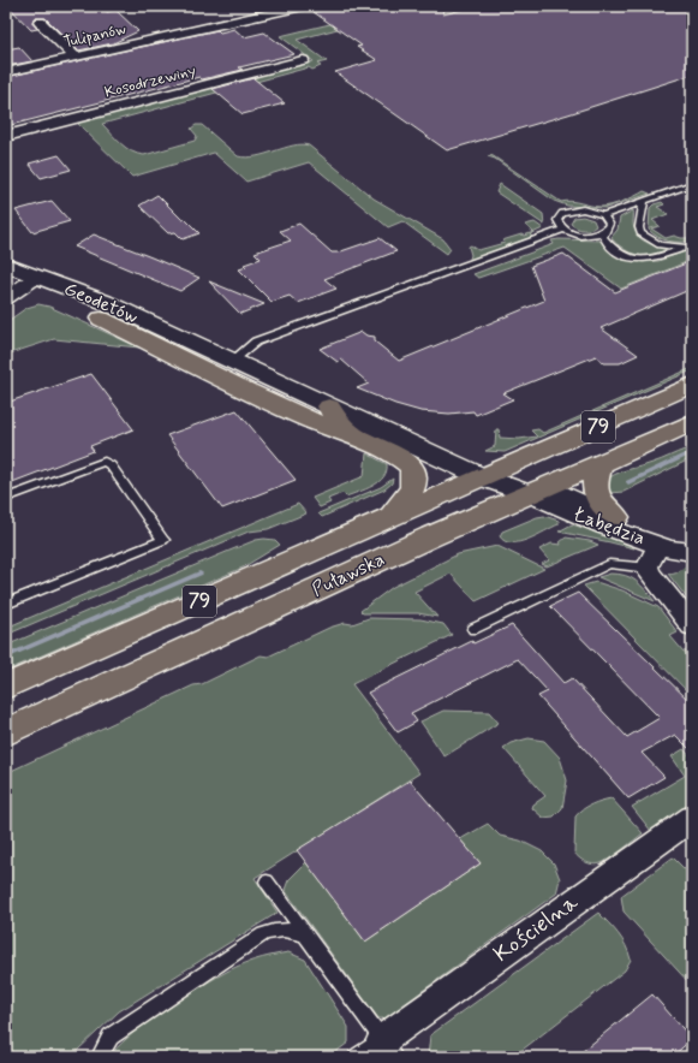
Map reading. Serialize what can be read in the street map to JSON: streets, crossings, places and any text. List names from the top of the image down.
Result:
{
  "streets": {
    "main road": ["79", "Puławska"],
    "street": [
      "Tulipanów",
      "Kosodrzewiny",
      "Geodetów",
      "Łabędzia",
      "Kościelna"
    ]
  },
  "crossings": [
    ["Geodetów", "Łabędzia"],
    ["Geodetów", "Puławska"],
    ["Łabędzia", "Puławska"]
  ]
}
